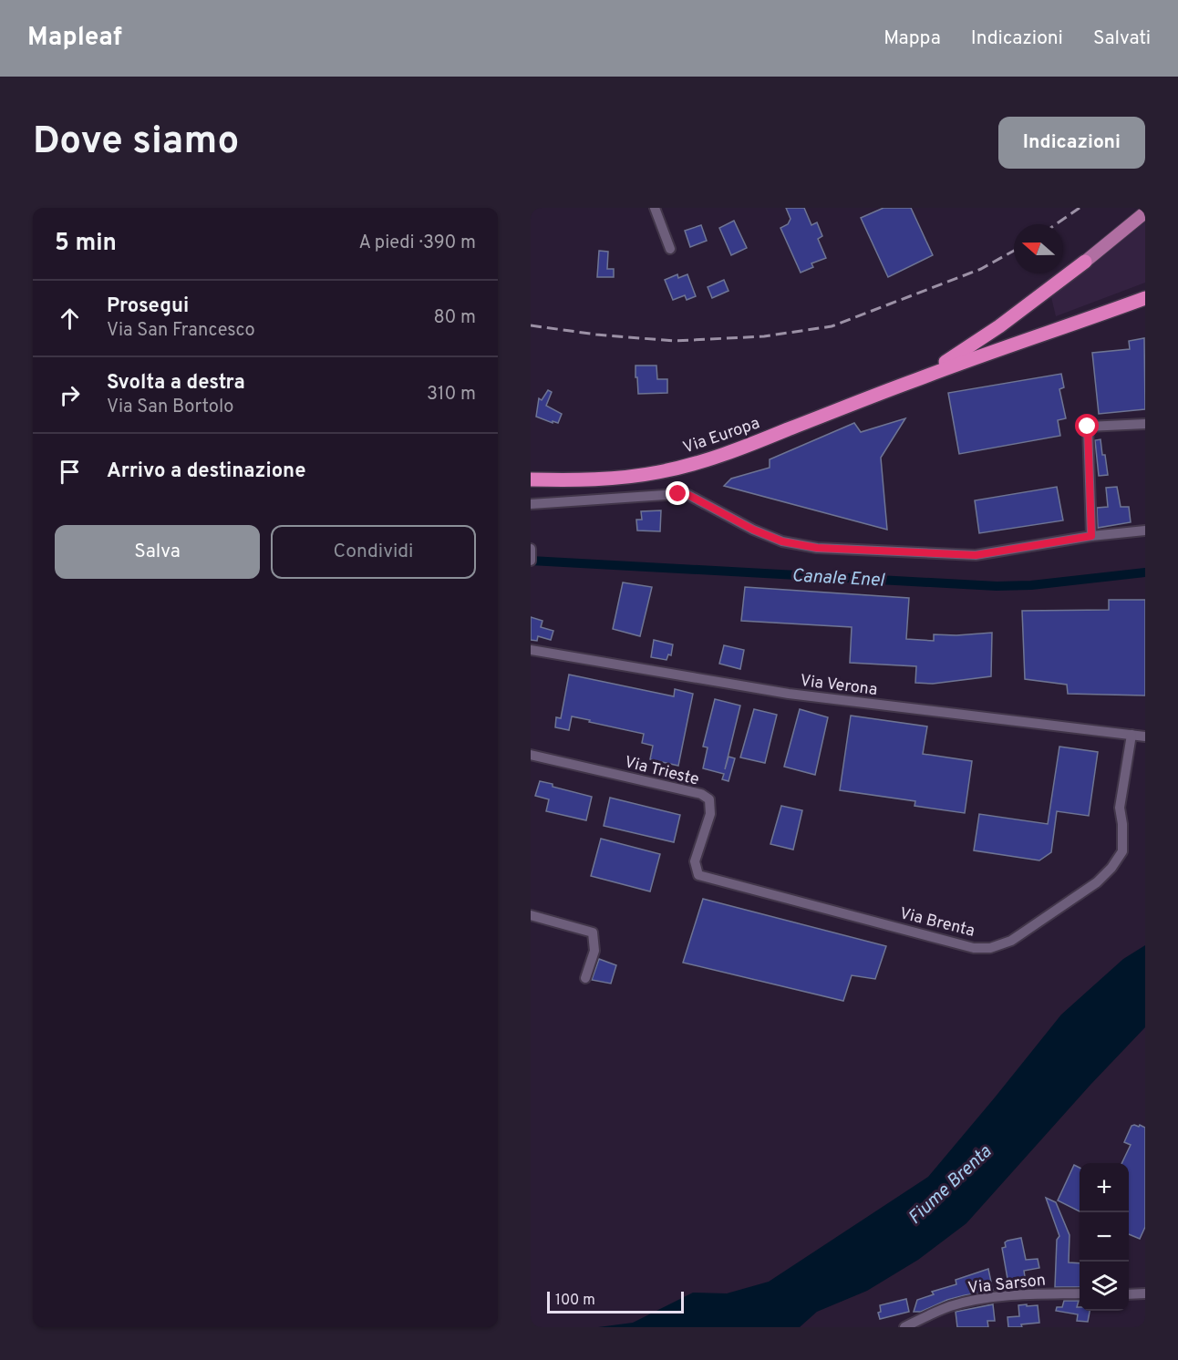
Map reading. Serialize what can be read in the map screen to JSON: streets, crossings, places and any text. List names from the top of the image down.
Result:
{
  "streets": {
    "highway": ["Via Europa"],
    "street": [
      "Via Verona",
      "Via Trieste",
      "Via Brenta",
      "Via Sarson"
    ]
  },
  "crossings": [
    ["Via Verona", "Via Brenta"],
    ["Via Trieste", "Via Brenta"]
  ],
  "water": ["Canale Enel", "Fiume Brenta"],
  "scale_bar": "100 m",
  "north": "left",
  "page": {
    "header": "Mapleaf",
    "nav": ["Mappa", "Indicazioni", "Salvati"],
    "buttons": [
      "Indicazioni",
      ["Salva", "Condividi"]
    ],
    "title": "Dove siamo",
    "heading": ["5 min", "A piedi · 390 m"],
    "list": [
      ["Prosegui", "Via San Francesco", "80 m"],
      ["Svolta a destra", "Via San Bortolo", "310 m"],
      "Arrivo a destinazione"
    ],
    "map_buttons": ["+", "−"],
    "scale": "100 m"
  }
}
